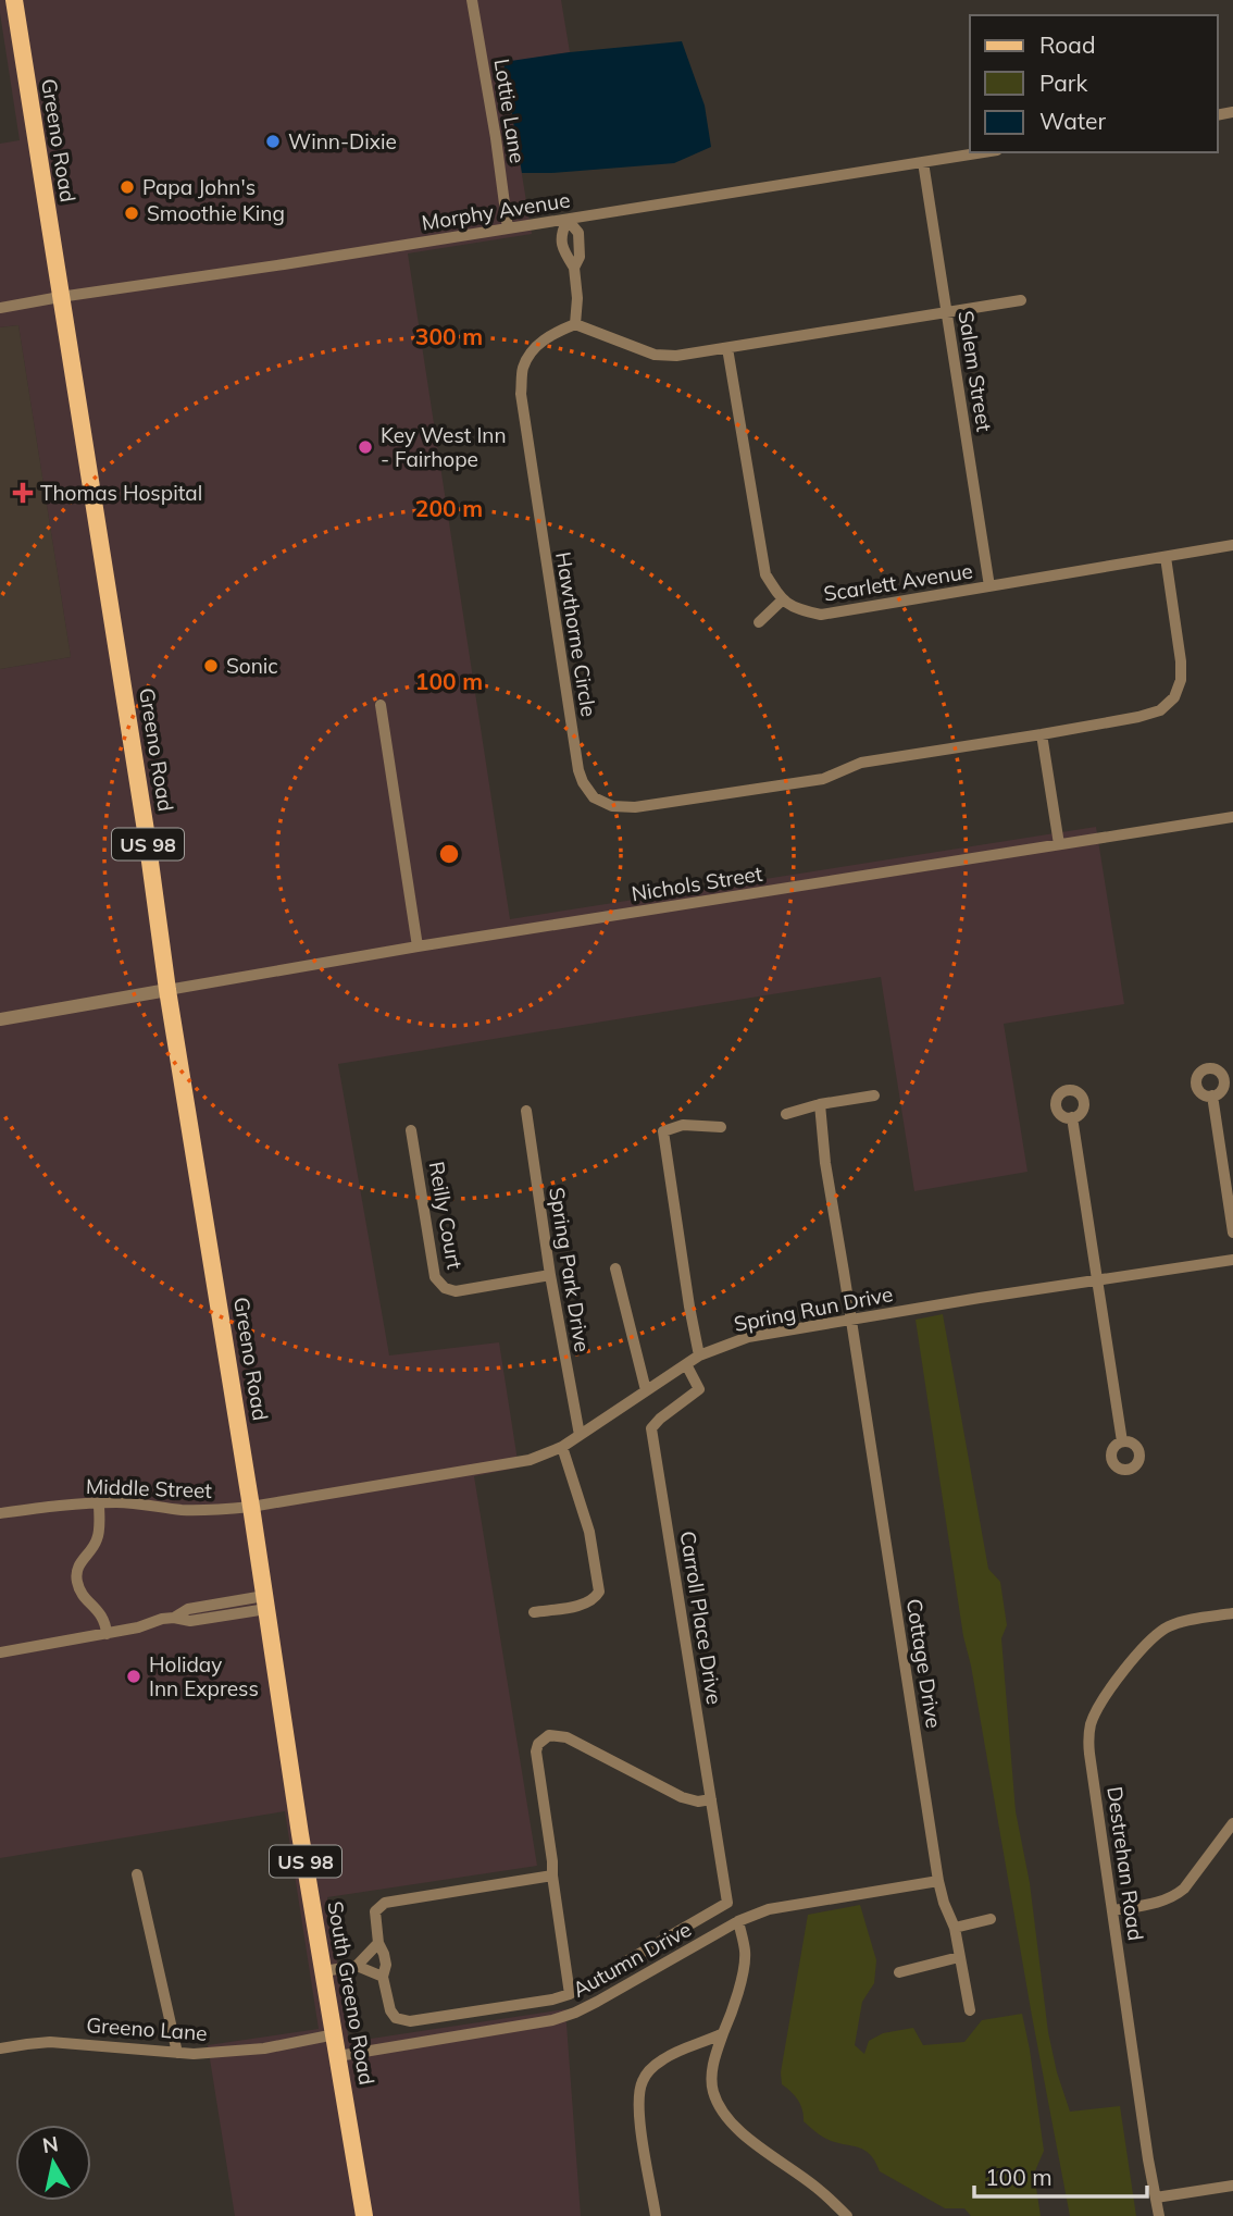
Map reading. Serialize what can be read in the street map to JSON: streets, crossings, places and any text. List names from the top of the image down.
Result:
{
  "streets": {
    "main road": ["Greeno Road", "US 98", "South Greeno Road"],
    "street": [
      "Lottie Lane",
      "Morphy Avenue",
      "Salem Street",
      "Scarlett Avenue",
      "Hawthorne Circle",
      "Nichols Street",
      "Reilly Court",
      "Spring Park Drive",
      "Spring Run Drive",
      "Middle Street",
      "Carroll Place Drive",
      "Cottage Drive",
      "Destrehan Road",
      "Autumn Drive",
      "Greeno Lane"
    ]
  },
  "crossings": [
    ["Lottie Lane", "Morphy Avenue"],
    ["Greeno Road", "Morphy Avenue"],
    ["Greeno Road", "Nichols Street"],
    ["Greeno Road", "Spring Run Drive"],
    ["Greeno Road", "Middle Street"],
    ["Greeno Road", "South Greeno Road"],
    ["Morphy Avenue", "Salem Street"],
    ["Salem Street", "Scarlett Avenue"],
    ["Scarlett Avenue", "Hawthorne Circle"],
    ["Reilly Court", "Spring Park Drive"],
    ["Spring Park Drive", "Spring Run Drive"],
    ["Spring Run Drive", "Middle Street"],
    ["Spring Run Drive", "Carroll Place Drive"],
    ["Spring Run Drive", "Cottage Drive"],
    ["Spring Run Drive", "South Greeno Road"],
    ["Middle Street", "South Greeno Road"],
    ["Cottage Drive", "Autumn Drive"],
    ["Autumn Drive", "South Greeno Road"],
    ["South Greeno Road", "Greeno Lane"]
  ],
  "places": {
    "other": [
      "Winn-Dixie",
      "Papa John's",
      "Smoothie King",
      "Key West Inn - Fairhope",
      "Sonic",
      "Holiday Inn Express"
    ],
    "health": ["Thomas Hospital"]
  },
  "legend": ["Road", "Park", "Water"],
  "scale_bar": "100 m",
  "north": "top",
  "rings": ["300 m", "200 m", "100 m"]
}
